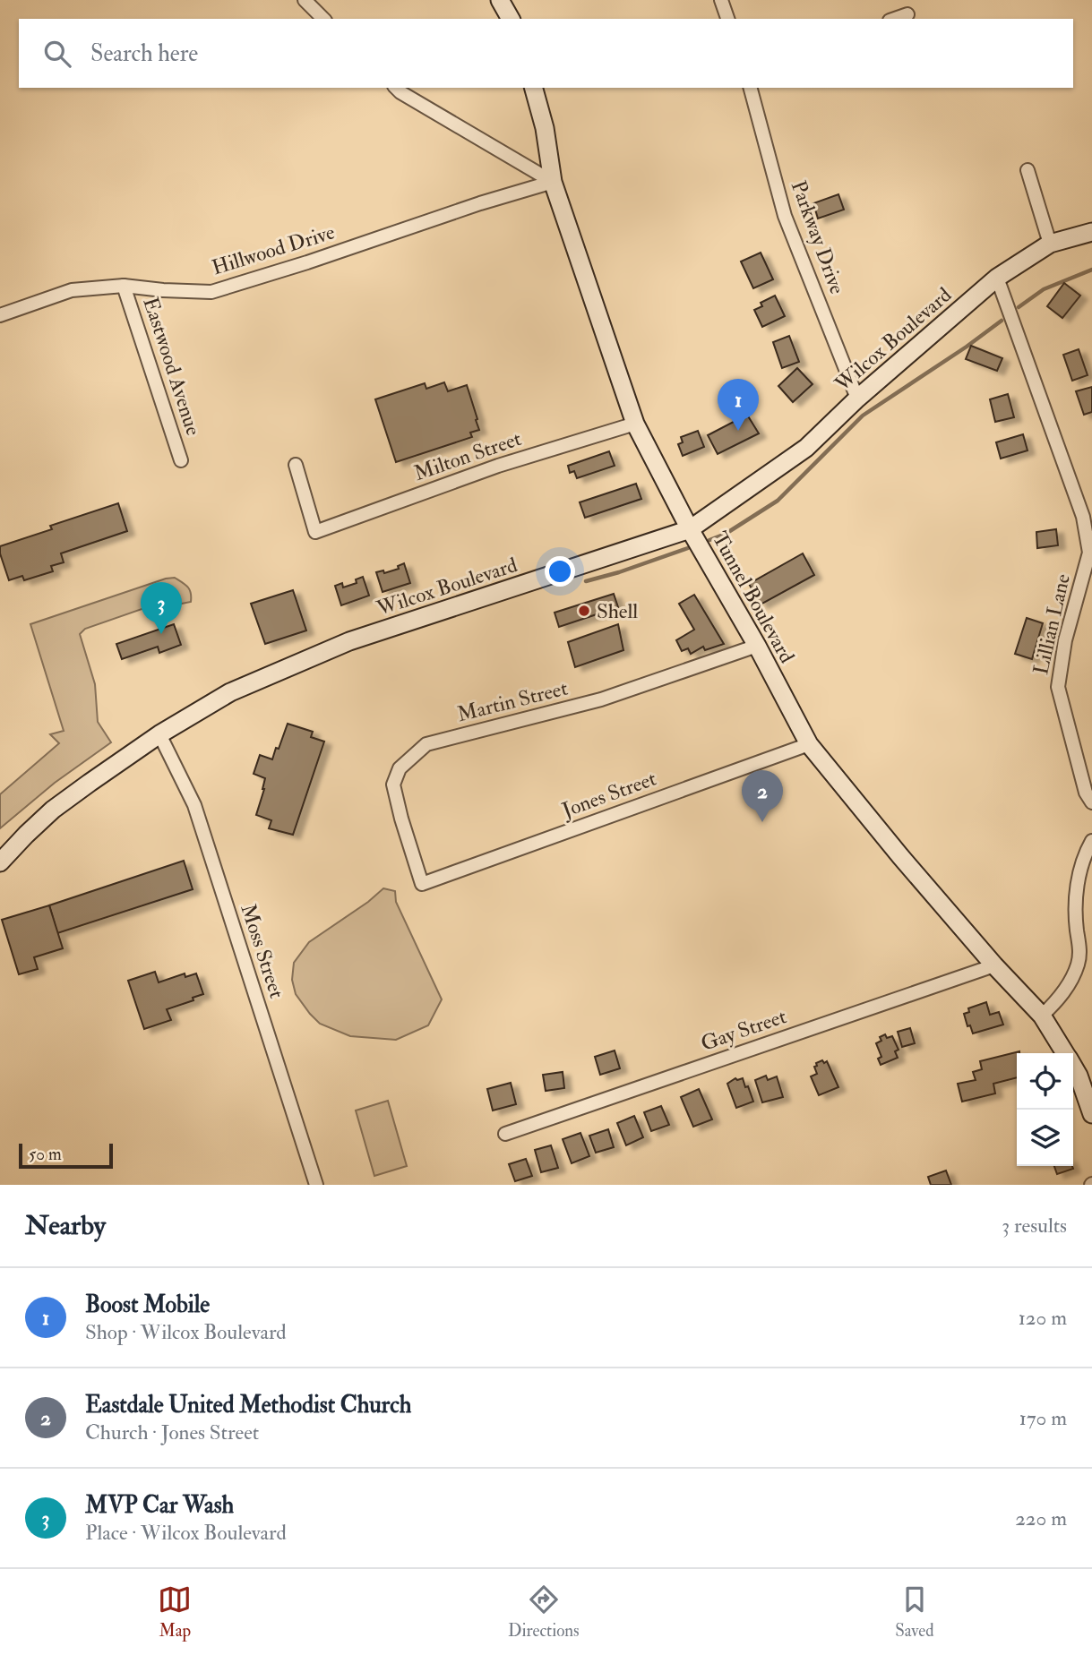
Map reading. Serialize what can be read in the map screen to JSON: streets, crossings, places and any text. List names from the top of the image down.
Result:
{
  "streets": {
    "main road": ["Wilcox Boulevard", "Tunnel Boulevard"],
    "street": [
      "Parkway Drive",
      "Hillwood Drive",
      "Eastwood Avenue",
      "Milton Street",
      "Lillian Lane",
      "Martin Street",
      "Jones Street",
      "Moss Street",
      "Gay Street"
    ]
  },
  "crossings": [
    ["Parkway Drive", "Wilcox Boulevard"],
    ["Hillwood Drive", "Eastwood Avenue"],
    ["Hillwood Drive", "Tunnel Boulevard"],
    ["Wilcox Boulevard", "Tunnel Boulevard"],
    ["Wilcox Boulevard", "Lillian Lane"],
    ["Wilcox Boulevard", "Moss Street"],
    ["Milton Street", "Tunnel Boulevard"],
    ["Tunnel Boulevard", "Martin Street"],
    ["Tunnel Boulevard", "Jones Street"],
    ["Tunnel Boulevard", "Gay Street"],
    ["Martin Street", "Jones Street"]
  ],
  "places": ["Shell"],
  "scale_bar": "50 m",
  "page": {
    "search": "Search here",
    "pins": ["1", "3", "2"],
    "scale": "50 m",
    "heading": ["Nearby", "3 results"],
    "list": [
      {
        "mark": "1",
        "name": "Boost Mobile",
        "note": "Shop · Wilcox Boulevard",
        "value": "120 m"
      },
      {
        "mark": "2",
        "name": "Eastdale United Methodist Church",
        "note": "Church · Jones Street",
        "value": "170 m"
      },
      {
        "mark": "3",
        "name": "MVP Car Wash",
        "note": "Place · Wilcox Boulevard",
        "value": "220 m"
      }
    ],
    "nav": ["Map", "Directions", "Saved"]
  }
}
